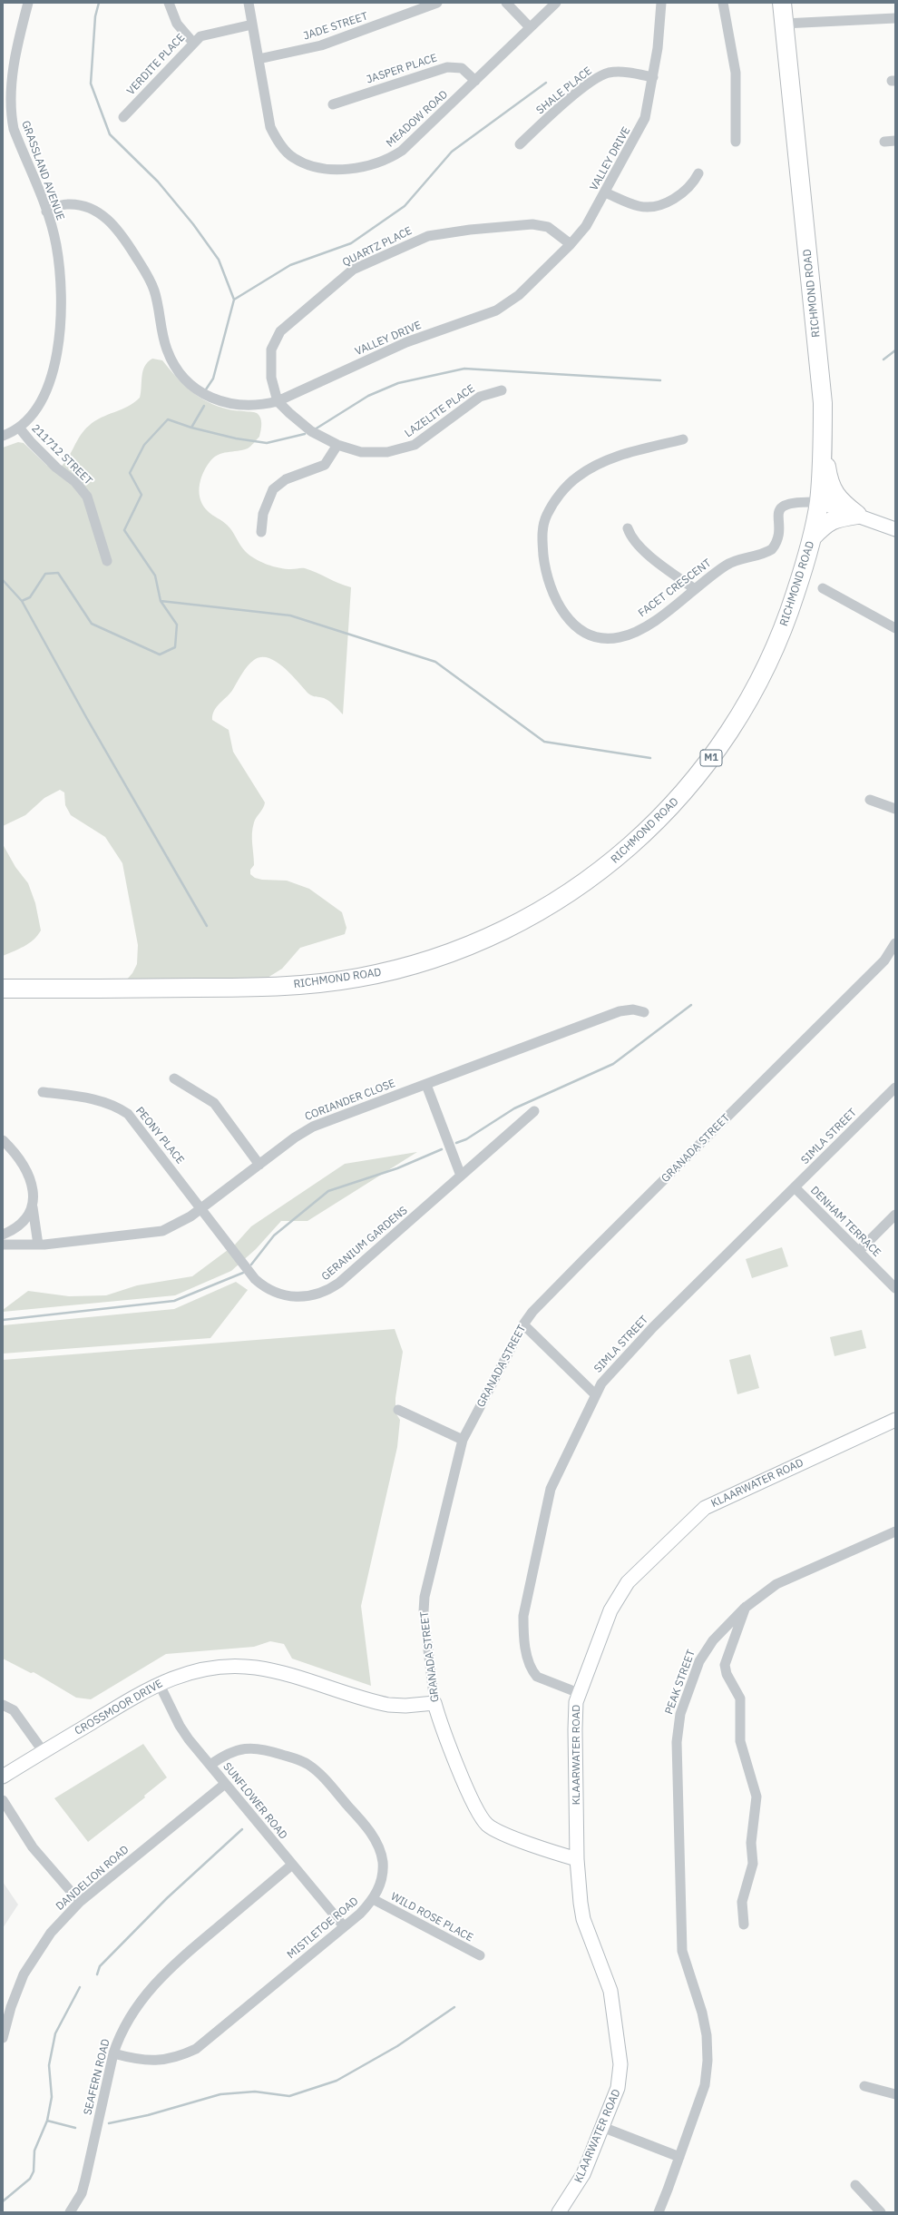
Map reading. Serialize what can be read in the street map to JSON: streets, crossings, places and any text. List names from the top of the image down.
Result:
{
  "streets": {
    "highway": ["RICHMOND ROAD", "M1"],
    "street": [
      "JADE STREET",
      "VERDITE PLACE",
      "JASPER PLACE",
      "SHALE PLACE",
      "MEADOW ROAD",
      "VALLEY DRIVE",
      "GRASSLAND AVENUE",
      "QUARTZ PLACE",
      "LAZELITE PLACE",
      "211712 STREET",
      "FACET CRESCENT",
      "CORIANDER CLOSE",
      "PEONY PLACE",
      "SIMLA STREET",
      "GRANADA STREET",
      "DENHAM TERRACE",
      "GERANIUM GARDENS",
      "KLAARWATER ROAD",
      "PEAK STREET",
      "CROSSMOOR DRIVE",
      "SUNFLOWER ROAD",
      "DANDELION ROAD",
      "WILD ROSE PLACE",
      "MISTLETOE ROAD",
      "SEAFERN ROAD"
    ]
  },
  "crossings": [
    ["JADE STREET", "MEADOW ROAD"],
    ["VERDITE PLACE", "MEADOW ROAD"],
    ["JASPER PLACE", "MEADOW ROAD"],
    ["SHALE PLACE", "VALLEY DRIVE"],
    ["VALLEY DRIVE", "GRASSLAND AVENUE"],
    ["VALLEY DRIVE", "QUARTZ PLACE"],
    ["VALLEY DRIVE", "LAZELITE PLACE"],
    ["GRASSLAND AVENUE", "211712 STREET"],
    ["QUARTZ PLACE", "LAZELITE PLACE"],
    ["RICHMOND ROAD", "FACET CRESCENT"],
    ["CORIANDER CLOSE", "PEONY PLACE"],
    ["CORIANDER CLOSE", "GERANIUM GARDENS"],
    ["PEONY PLACE", "GERANIUM GARDENS"],
    ["SIMLA STREET", "DENHAM TERRACE"],
    ["SIMLA STREET", "KLAARWATER ROAD"],
    ["GRANADA STREET", "KLAARWATER ROAD"],
    ["GRANADA STREET", "CROSSMOOR DRIVE"],
    ["CROSSMOOR DRIVE", "SUNFLOWER ROAD"],
    ["SUNFLOWER ROAD", "DANDELION ROAD"],
    ["SUNFLOWER ROAD", "MISTLETOE ROAD"],
    ["SUNFLOWER ROAD", "SEAFERN ROAD"],
    ["WILD ROSE PLACE", "MISTLETOE ROAD"],
    ["MISTLETOE ROAD", "SEAFERN ROAD"]
  ]
}
